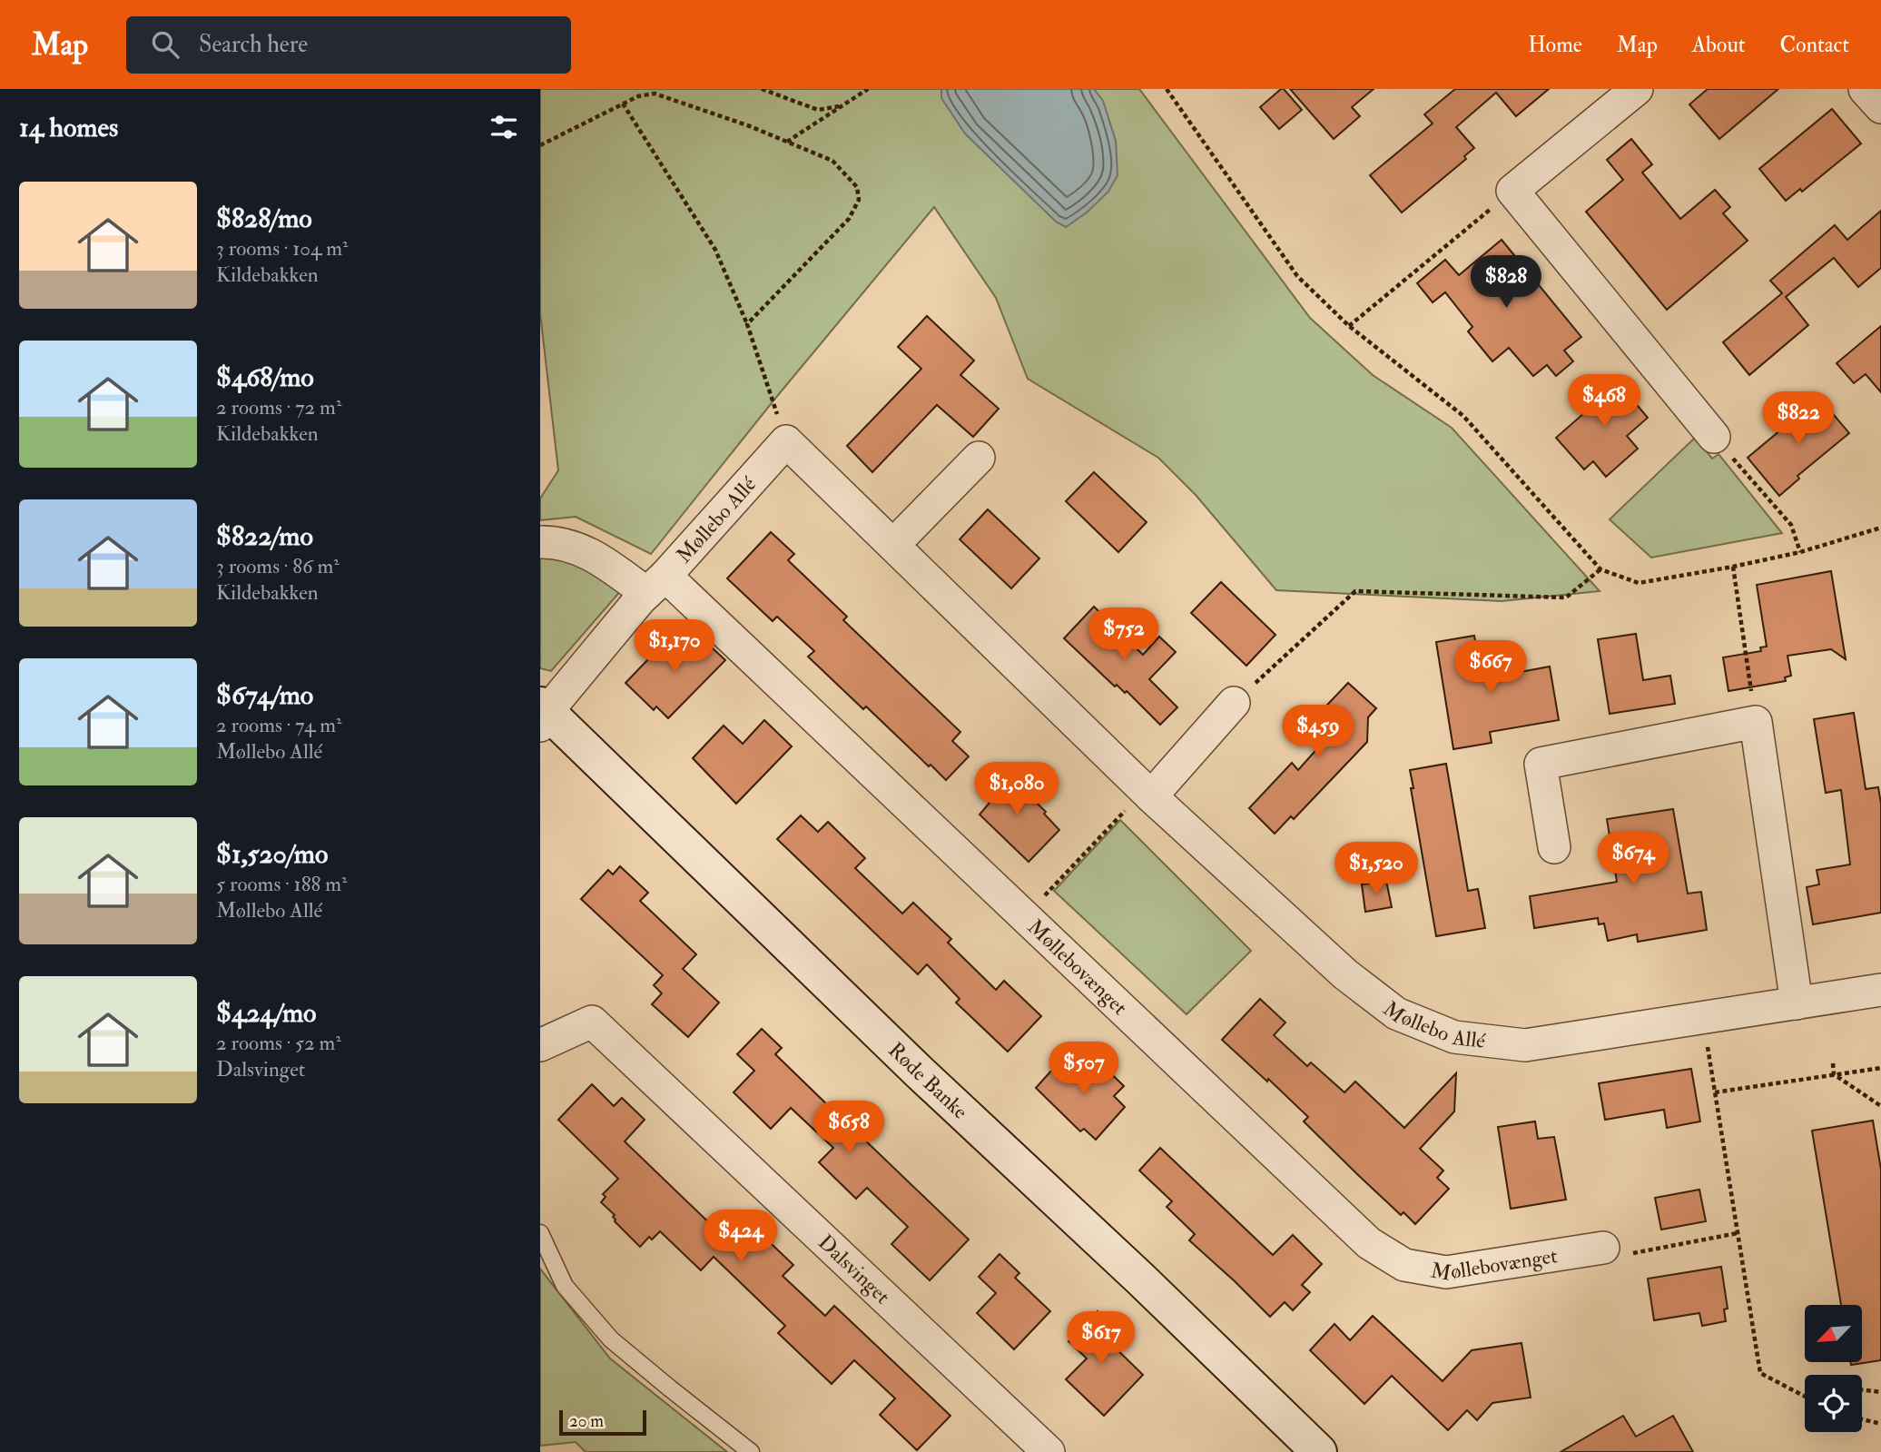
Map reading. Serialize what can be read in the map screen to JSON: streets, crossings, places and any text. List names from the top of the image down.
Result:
{
  "streets": {
    "street": [
      "Møllebo Allé",
      "Møllebovænget",
      "Røde Banke",
      "Dalsvinget"
    ]
  },
  "crossings": [
    ["Møllebo Allé", "Møllebovænget"],
    ["Møllebo Allé", "Røde Banke"]
  ],
  "scale_bar": "20 m",
  "north": "bottom left",
  "page": {
    "header": "Map",
    "search": "Search here",
    "nav": [
      "Home",
      "Map",
      "About",
      "Contact"
    ],
    "heading": "14 homes",
    "list": [
      {
        "name": "$828/mo",
        "note": "3 rooms · 104 m² · Kildebakken"
      },
      {
        "name": "$468/mo",
        "note": "2 rooms · 72 m² · Kildebakken"
      },
      {
        "name": "$822/mo",
        "note": "3 rooms · 86 m² · Kildebakken"
      },
      {
        "name": "$674/mo",
        "note": "2 rooms · 74 m² · Møllebo Allé"
      },
      {
        "name": "$1,520/mo",
        "note": "5 rooms · 188 m² · Møllebo Allé"
      },
      {
        "name": "$424/mo",
        "note": "2 rooms · 52 m² · Dalsvinget"
      }
    ],
    "price": [
      "$828",
      "$468",
      "$822",
      "$752",
      "$1,170",
      "$667",
      "$459",
      "$1,080",
      "$674",
      "$1,520",
      "$507",
      "$658",
      "$424",
      "$617"
    ],
    "scale": "20 m"
  }
}
